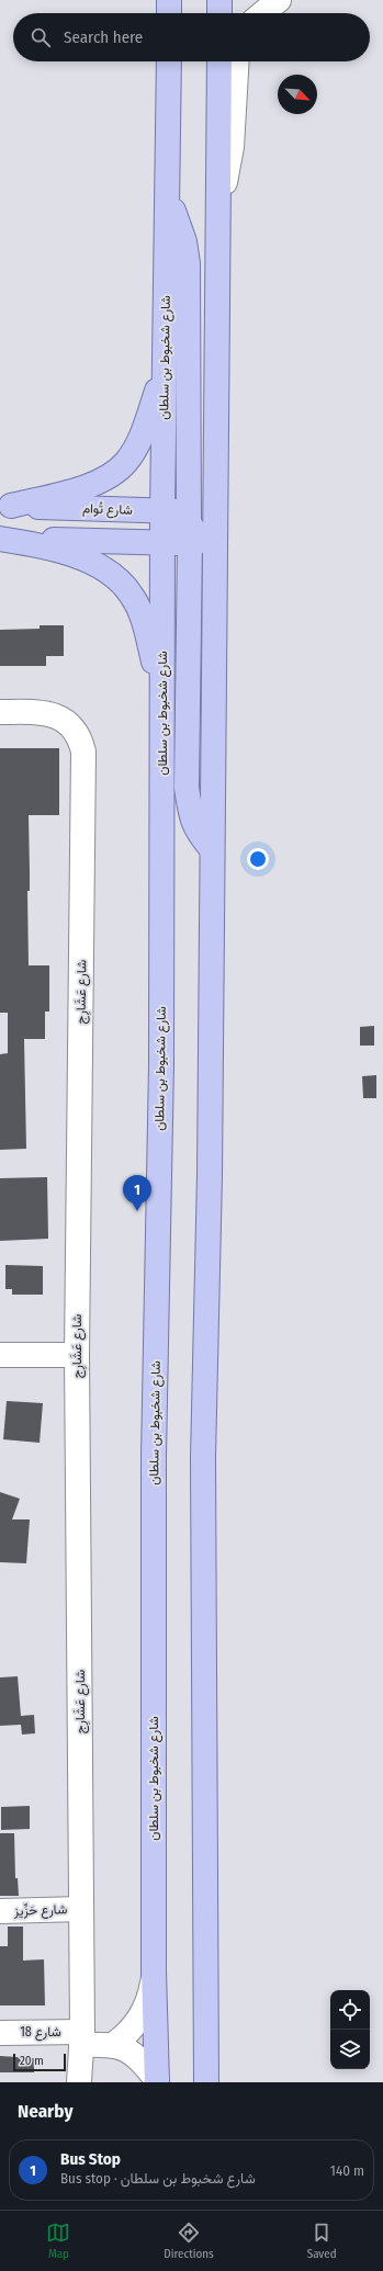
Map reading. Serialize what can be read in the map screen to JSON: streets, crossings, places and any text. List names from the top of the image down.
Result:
{
  "streets": {
    "main road": ["شارع شخبوط بن سلطان", "شارع تُوام"],
    "street": ["شارع عَشَارِج", "شارع حَزِّيز", "شارع 18"]
  },
  "crossings": [
    ["شارع شخبوط بن سلطان", "شارع تُوام"],
    ["شارع عَشَارِج", "شارع حَزِّيز"],
    ["شارع عَشَارِج", "شارع 18"]
  ],
  "scale_bar": "20 m",
  "north": "bottom right",
  "page": {
    "search": "Search here",
    "pins": "1",
    "scale": "20 m",
    "heading": "Nearby",
    "list": [
      {
        "mark": "1",
        "name": "Bus Stop",
        "note": "Bus stop · شارع شخبوط بن سلطان",
        "value": "140 m"
      }
    ],
    "nav": ["Map", "Directions", "Saved"]
  }
}
